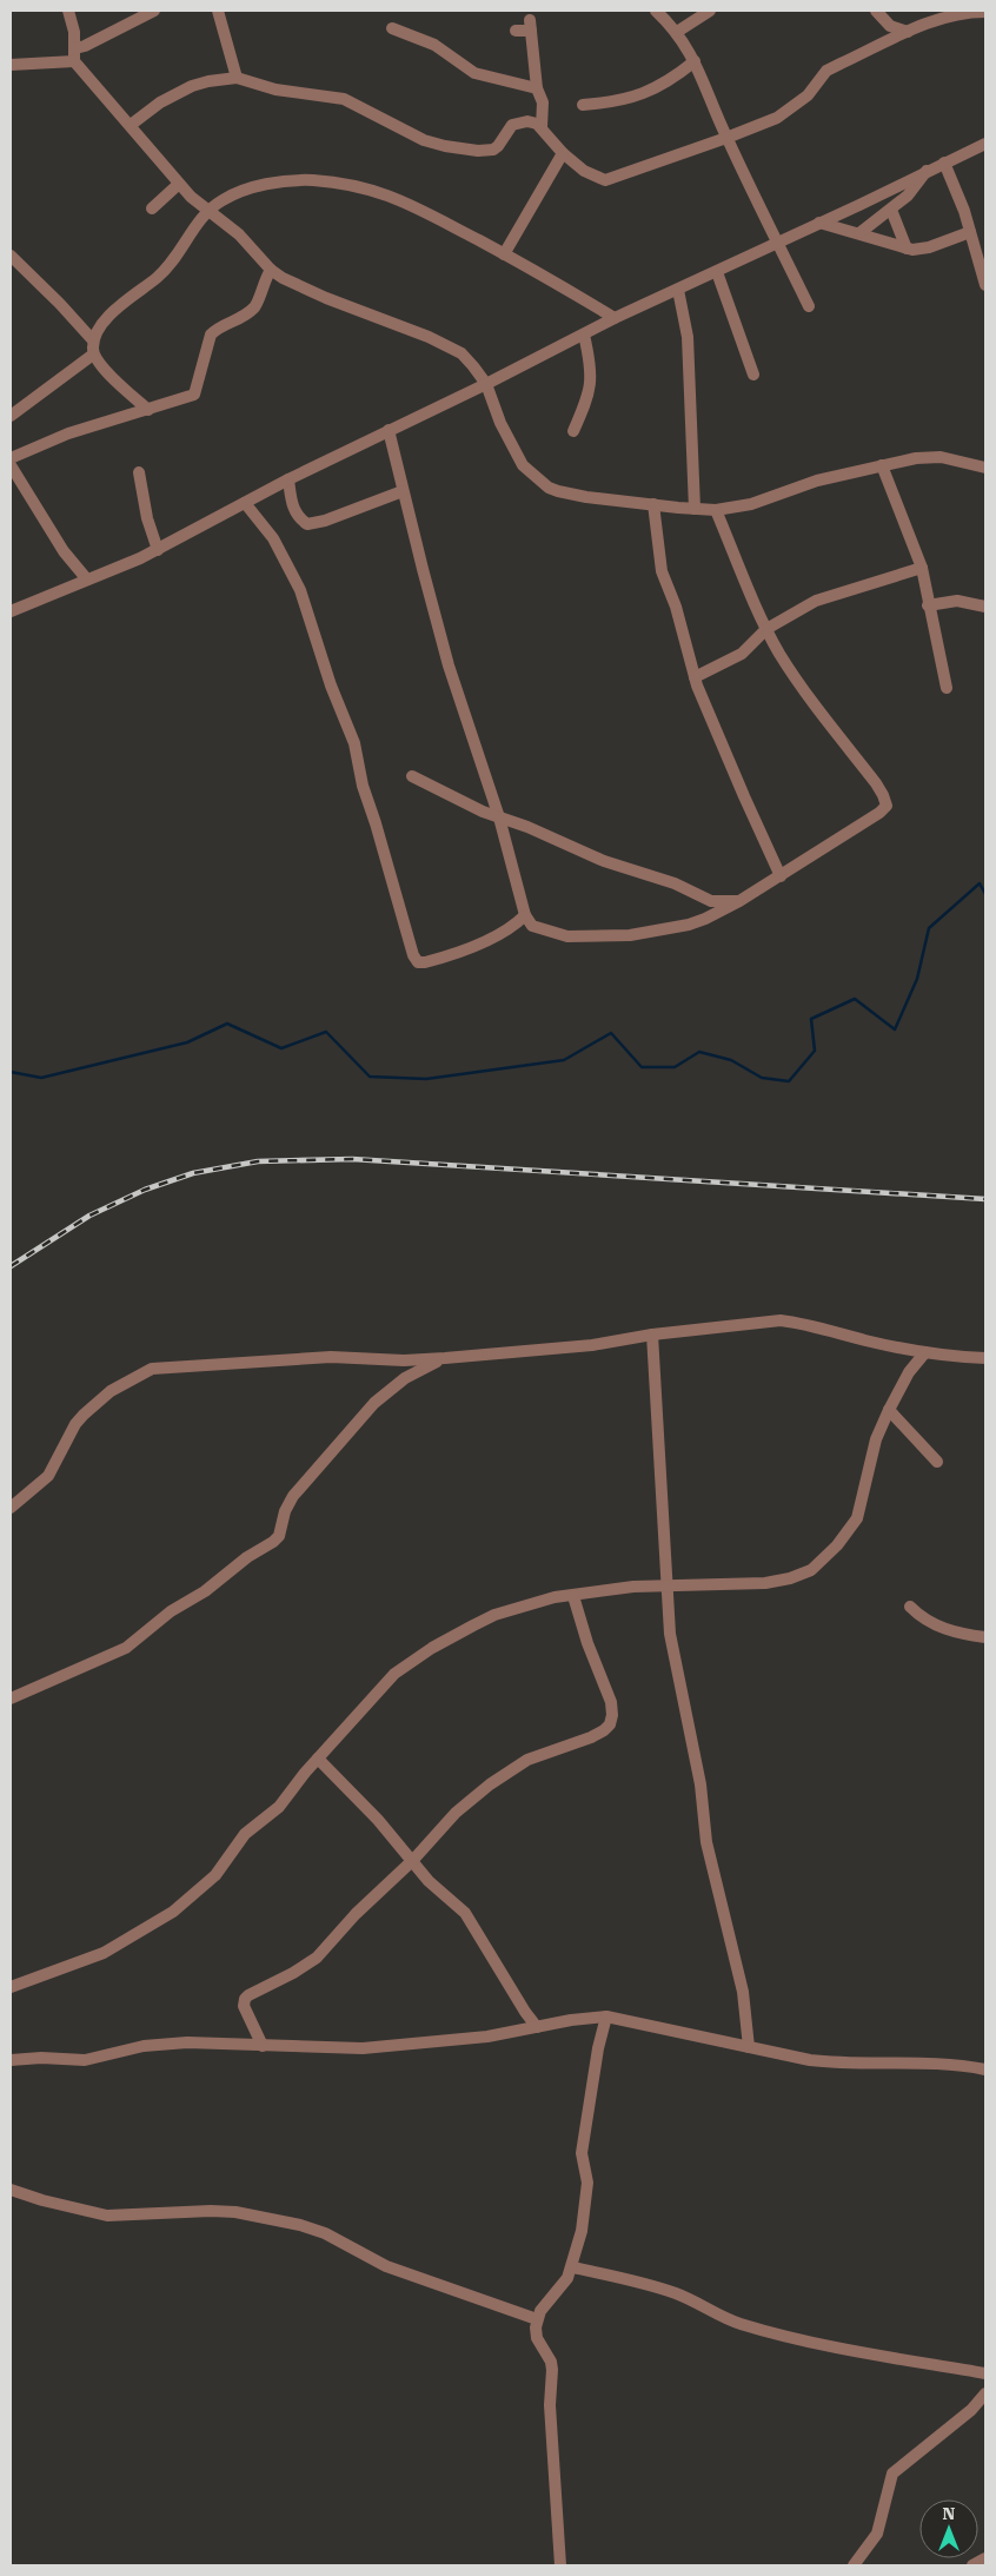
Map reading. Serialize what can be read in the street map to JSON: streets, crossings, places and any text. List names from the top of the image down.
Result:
{
  "north": "top"
}
